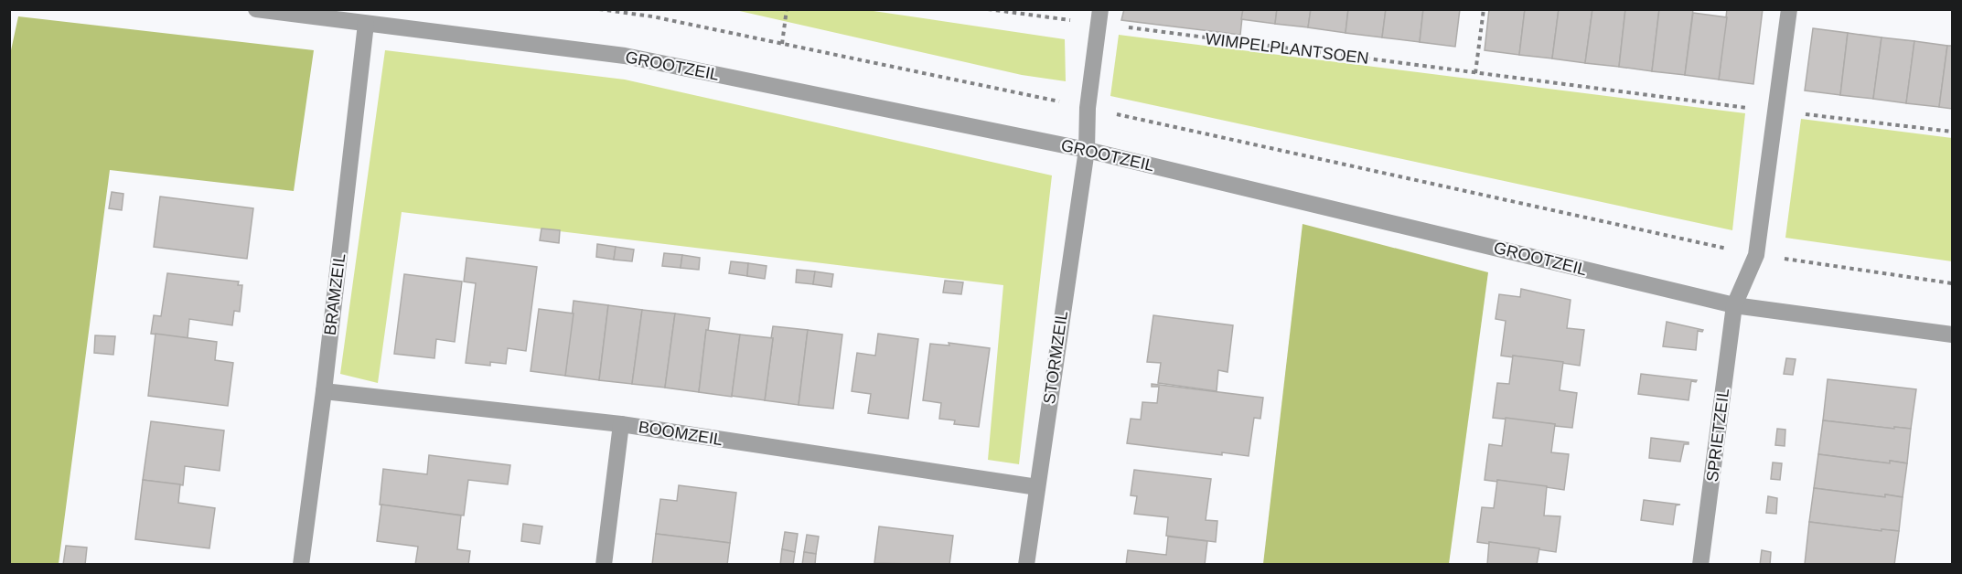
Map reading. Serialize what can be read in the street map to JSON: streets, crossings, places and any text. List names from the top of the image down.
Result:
{
  "streets": {
    "street": [
      "GROOTZEIL",
      "BRAMZEIL",
      "STORMZEIL",
      "BOOMZEIL",
      "SPRIETZEIL"
    ],
    "path": ["WIMPELPLANTSOEN"]
  },
  "crossings": [
    ["GROOTZEIL", "BRAMZEIL"],
    ["GROOTZEIL", "STORMZEIL"],
    ["GROOTZEIL", "SPRIETZEIL"],
    ["BRAMZEIL", "BOOMZEIL"],
    ["STORMZEIL", "BOOMZEIL"]
  ]
}
